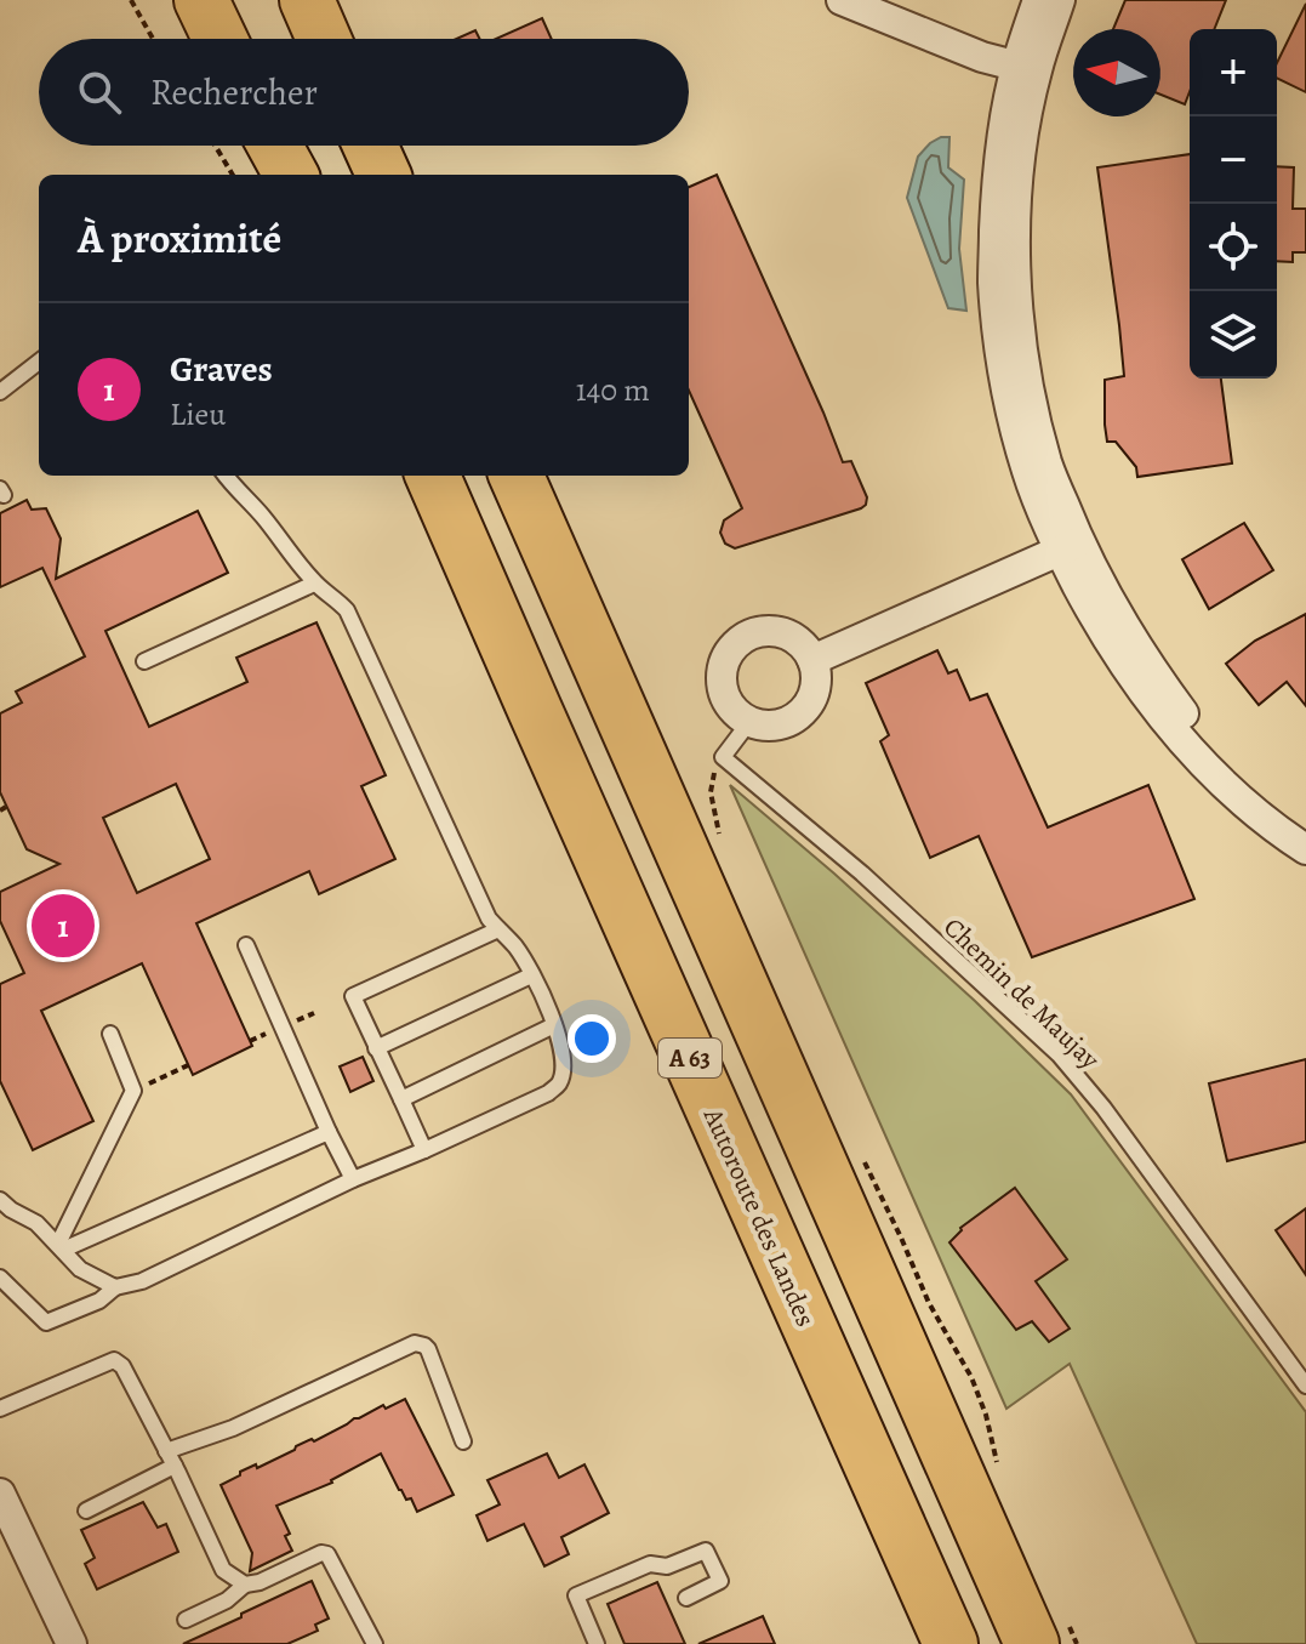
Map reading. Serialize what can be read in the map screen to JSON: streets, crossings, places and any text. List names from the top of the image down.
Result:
{
  "streets": {
    "highway": ["A 63", "Autoroute des Landes"],
    "lane": ["Chemin de Maujay"]
  },
  "north": "left",
  "page": {
    "map_buttons": ["+", "−"],
    "search": "Rechercher",
    "heading": "À proximité",
    "list": [
      {
        "mark": "1",
        "name": "Graves",
        "note": "Lieu",
        "value": "140 m"
      }
    ],
    "pins": "1"
  }
}
